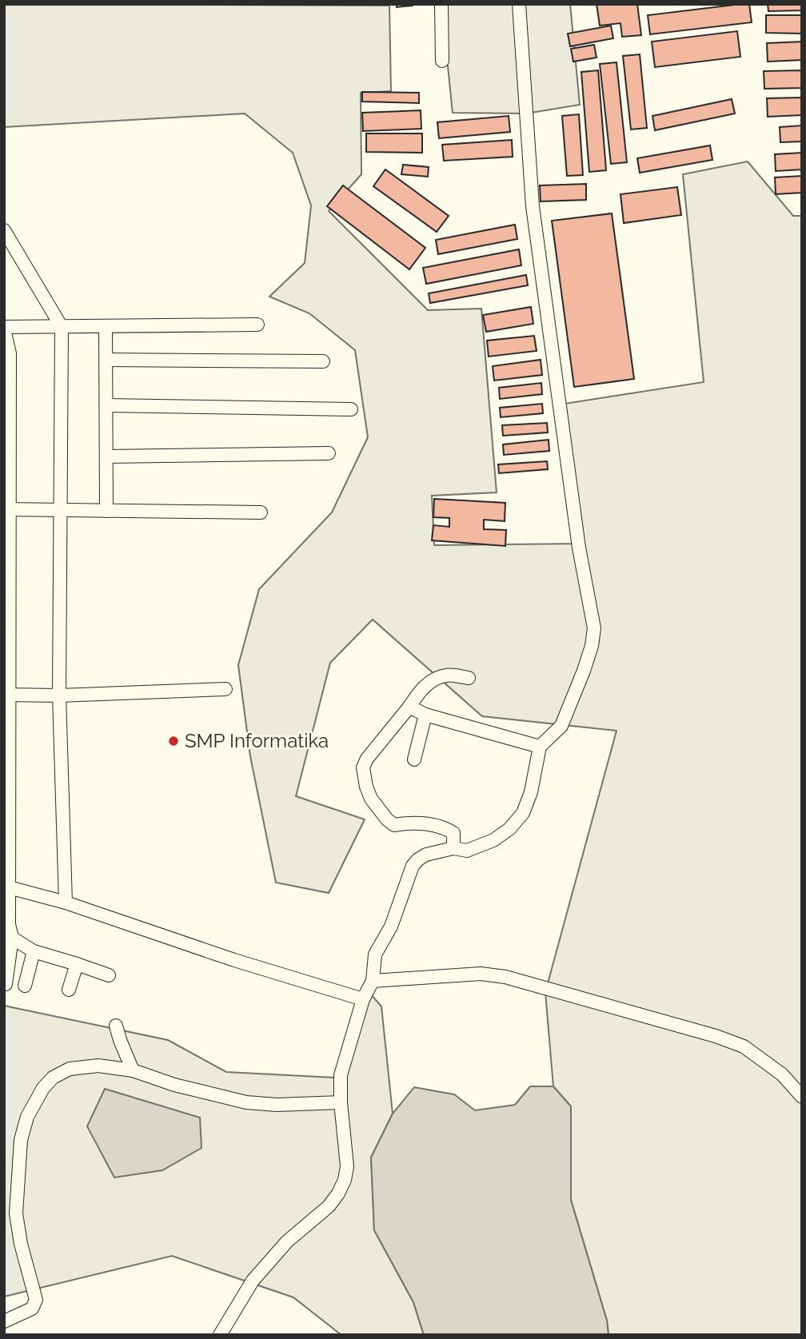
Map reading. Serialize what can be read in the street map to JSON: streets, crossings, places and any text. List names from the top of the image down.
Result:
{
  "places": ["SMP Informatika"]
}
